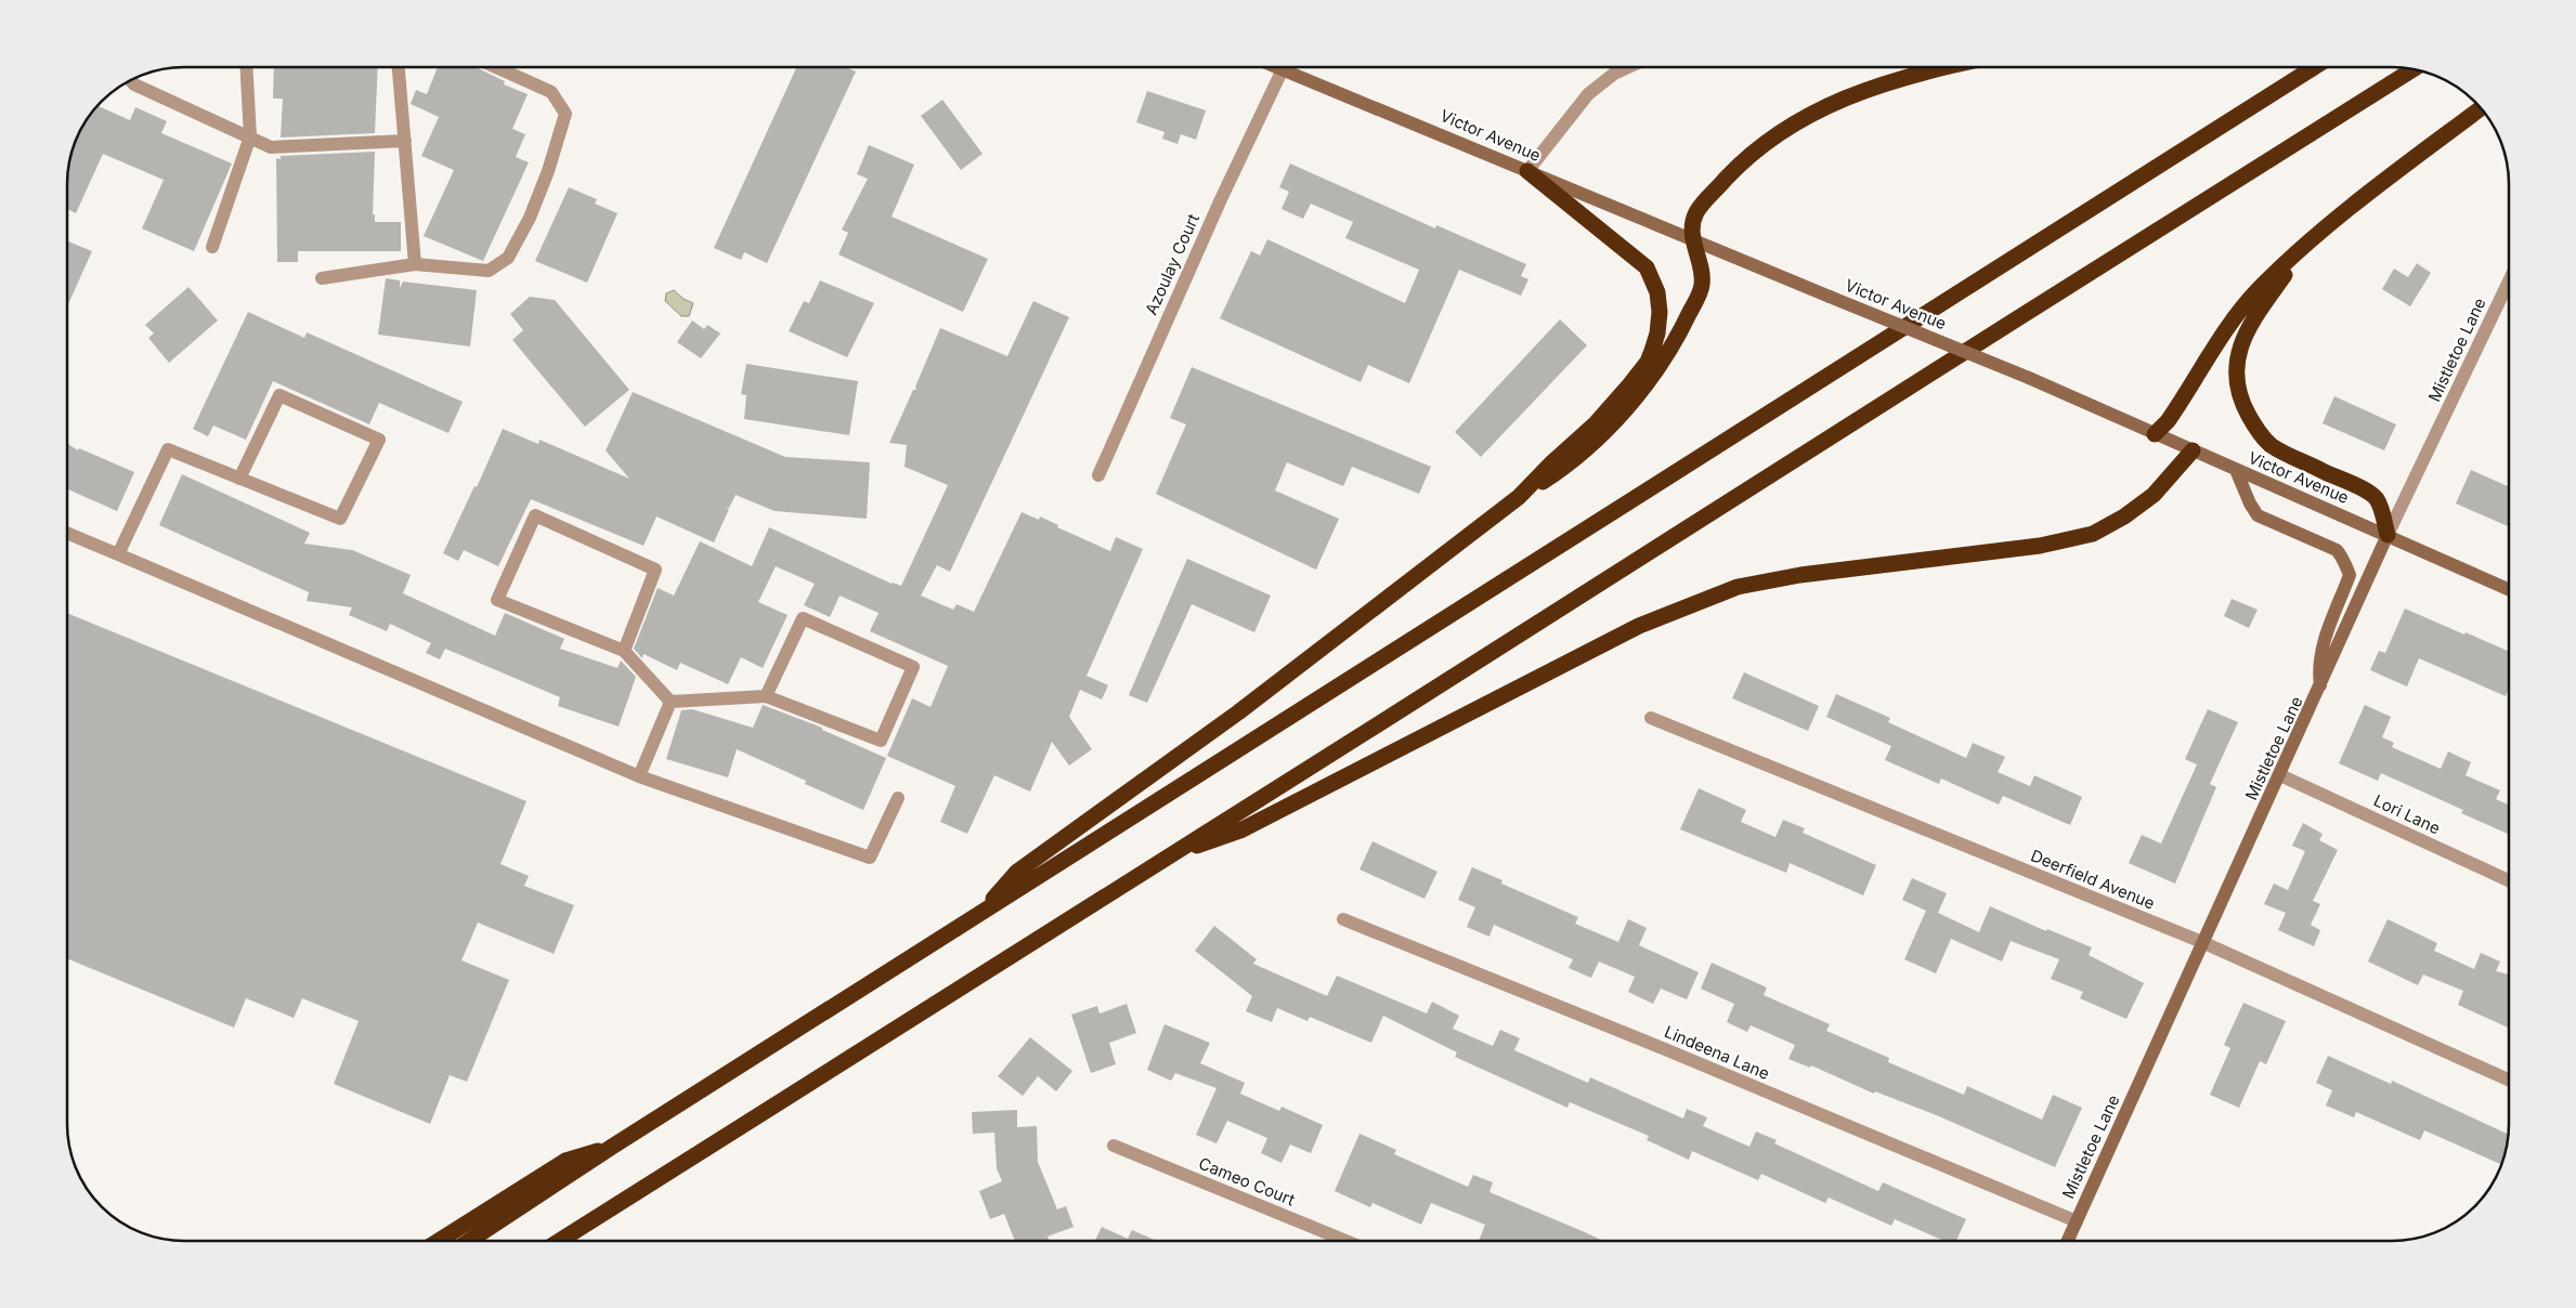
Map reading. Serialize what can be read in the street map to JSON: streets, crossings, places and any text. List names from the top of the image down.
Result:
{
  "streets": {
    "main road": ["Victor Avenue", "Mistletoe Lane"],
    "street": [
      "Azoulay Court",
      "Lori Lane",
      "Deerfield Avenue",
      "Lindeena Lane",
      "Cameo Court"
    ]
  },
  "crossings": [
    ["Victor Avenue", "Azoulay Court"],
    ["Victor Avenue", "Mistletoe Lane"],
    ["Mistletoe Lane", "Lori Lane"],
    ["Mistletoe Lane", "Deerfield Avenue"],
    ["Mistletoe Lane", "Lindeena Lane"]
  ]
}
